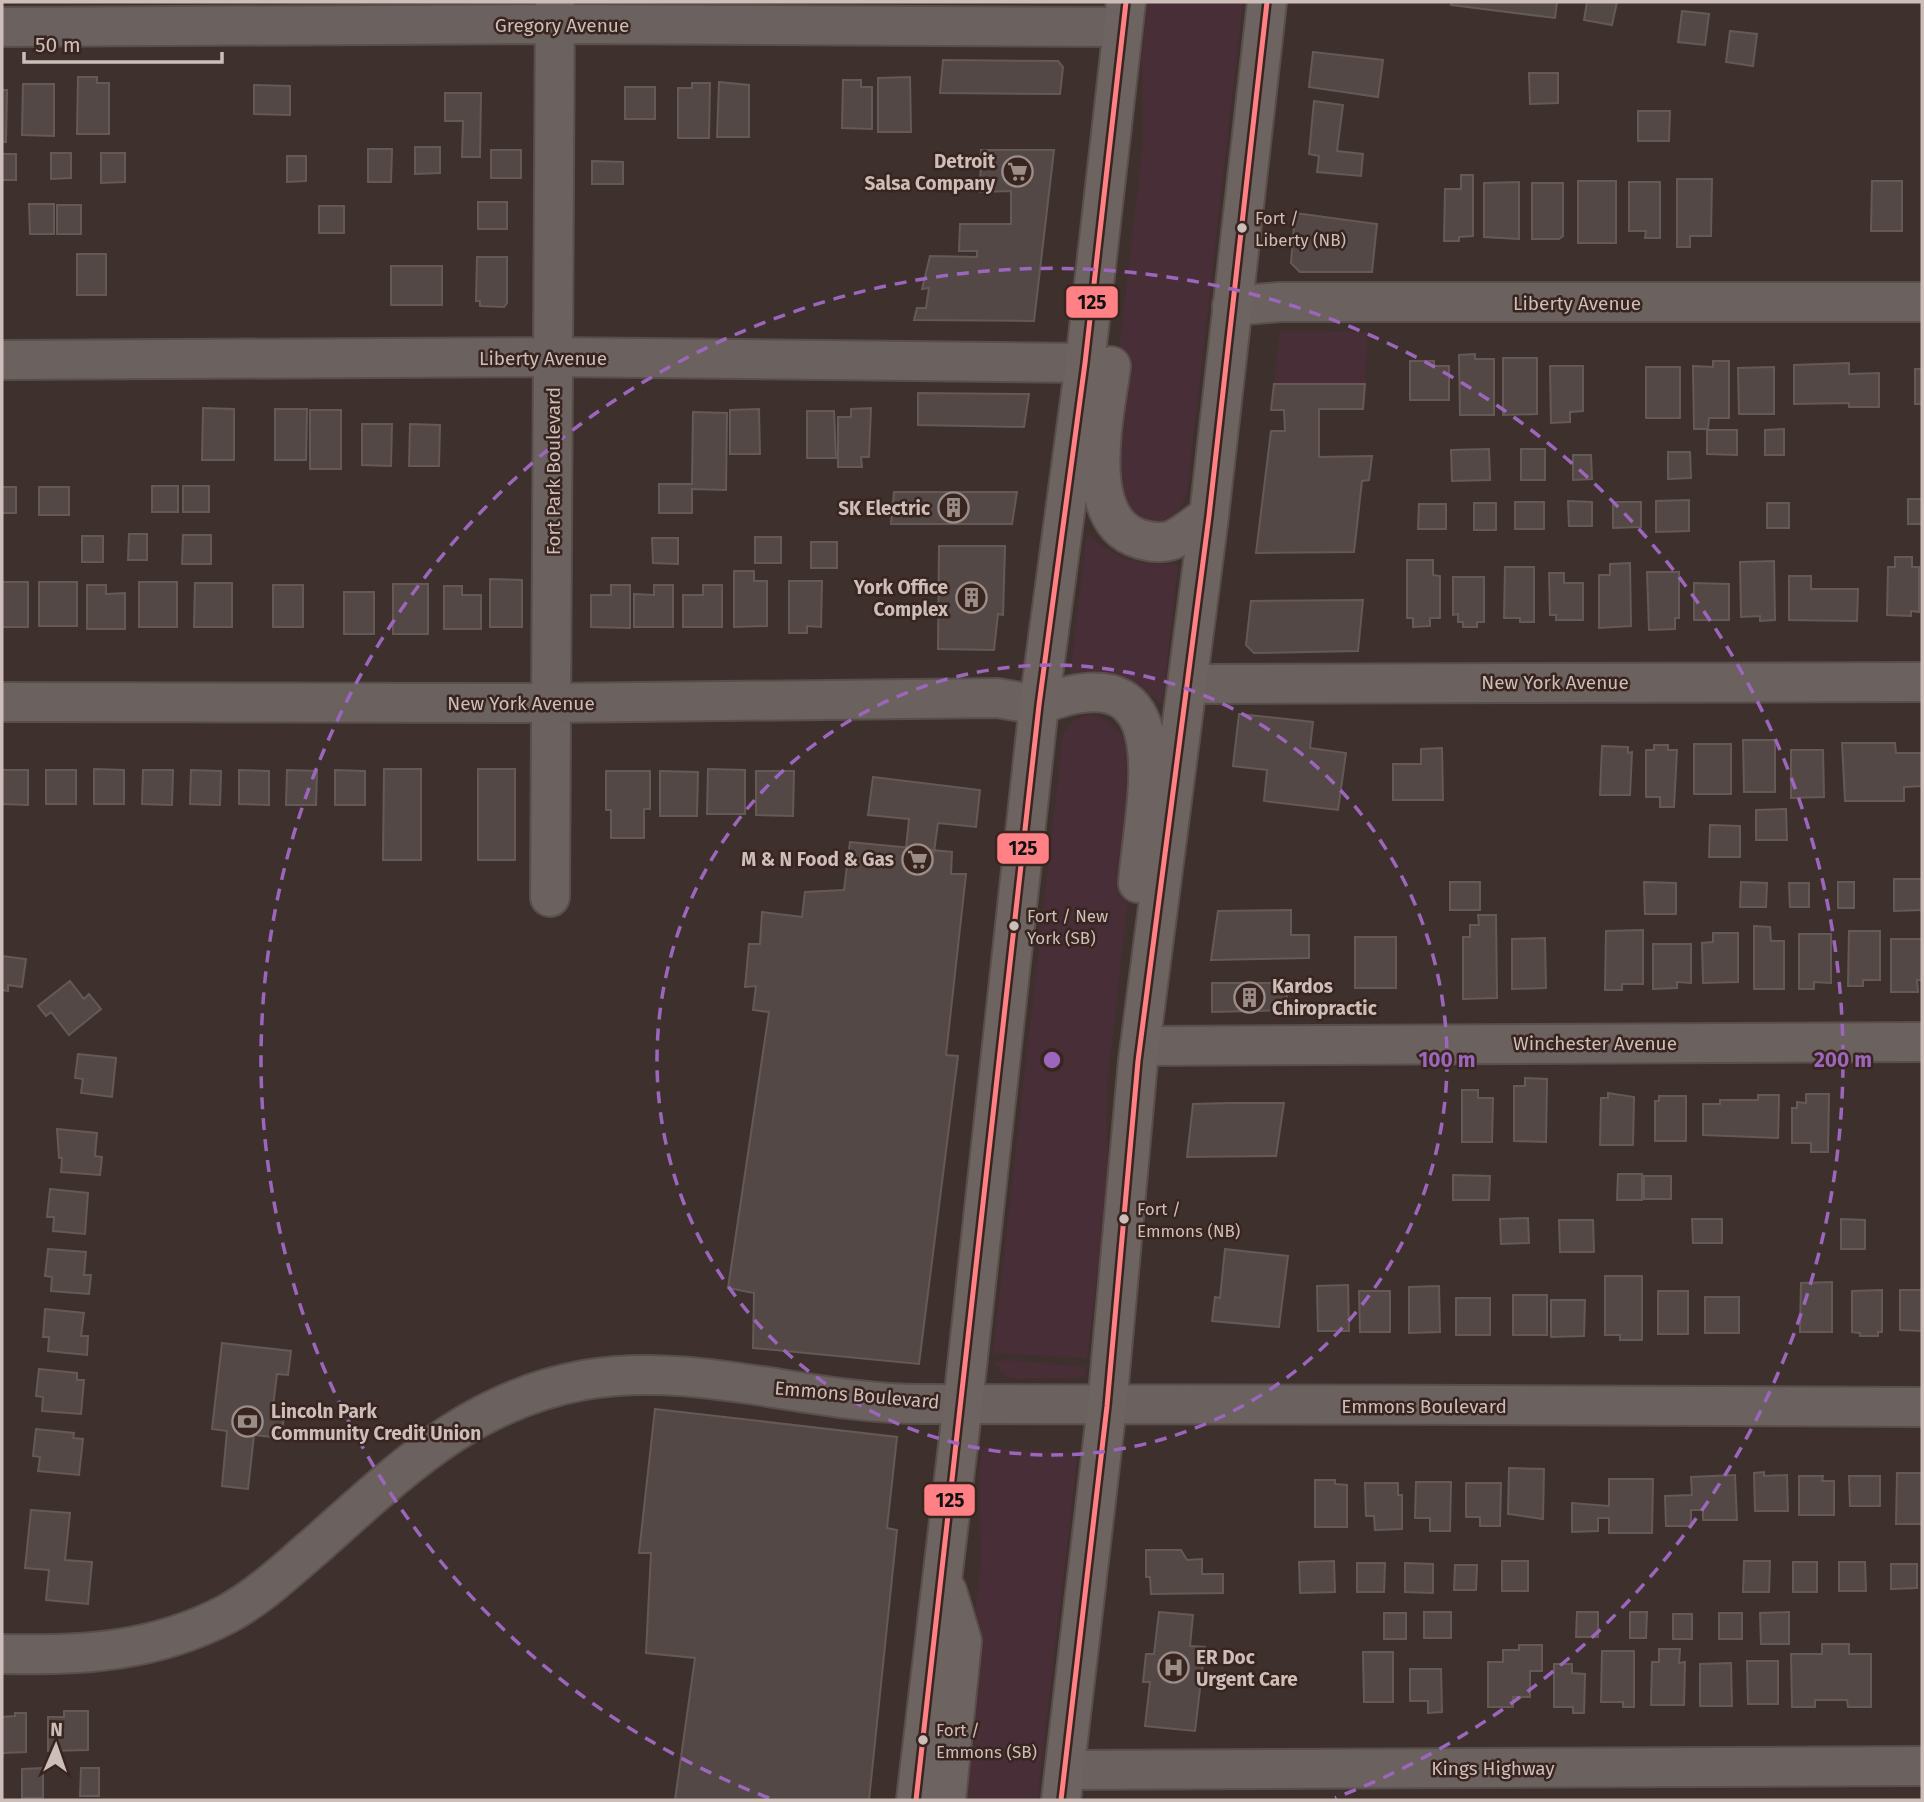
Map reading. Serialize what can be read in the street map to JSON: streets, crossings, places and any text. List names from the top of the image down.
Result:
{
  "streets": {
    "street": [
      "Gregory Avenue",
      "Liberty Avenue",
      "Fort Park Boulevard",
      "New York Avenue",
      "Winchester Avenue",
      "Emmons Boulevard",
      "Kings Highway"
    ]
  },
  "crossings": [
    ["Gregory Avenue", "Fort Park Boulevard"],
    ["Liberty Avenue", "Fort Park Boulevard"],
    ["Fort Park Boulevard", "New York Avenue"]
  ],
  "places": {
    "supermarket": ["Detroit Salsa Company", "M & N Food & Gas"],
    "other": [
      "Fort / Liberty (NB)",
      "Fort / New York (SB)",
      "Fort / Emmons (NB)",
      "Fort / Emmons (SB)"
    ],
    "building": ["SK Electric", "York Office Complex", "Kardos Chiropractic"],
    "bank": ["Lincoln Park Community Credit Union"],
    "hospital": ["ER Doc Urgent Care"]
  },
  "lines": ["transit line 125"],
  "scale_bar": "50 m",
  "north": "top",
  "rings": ["100 m", "200 m"]
}
